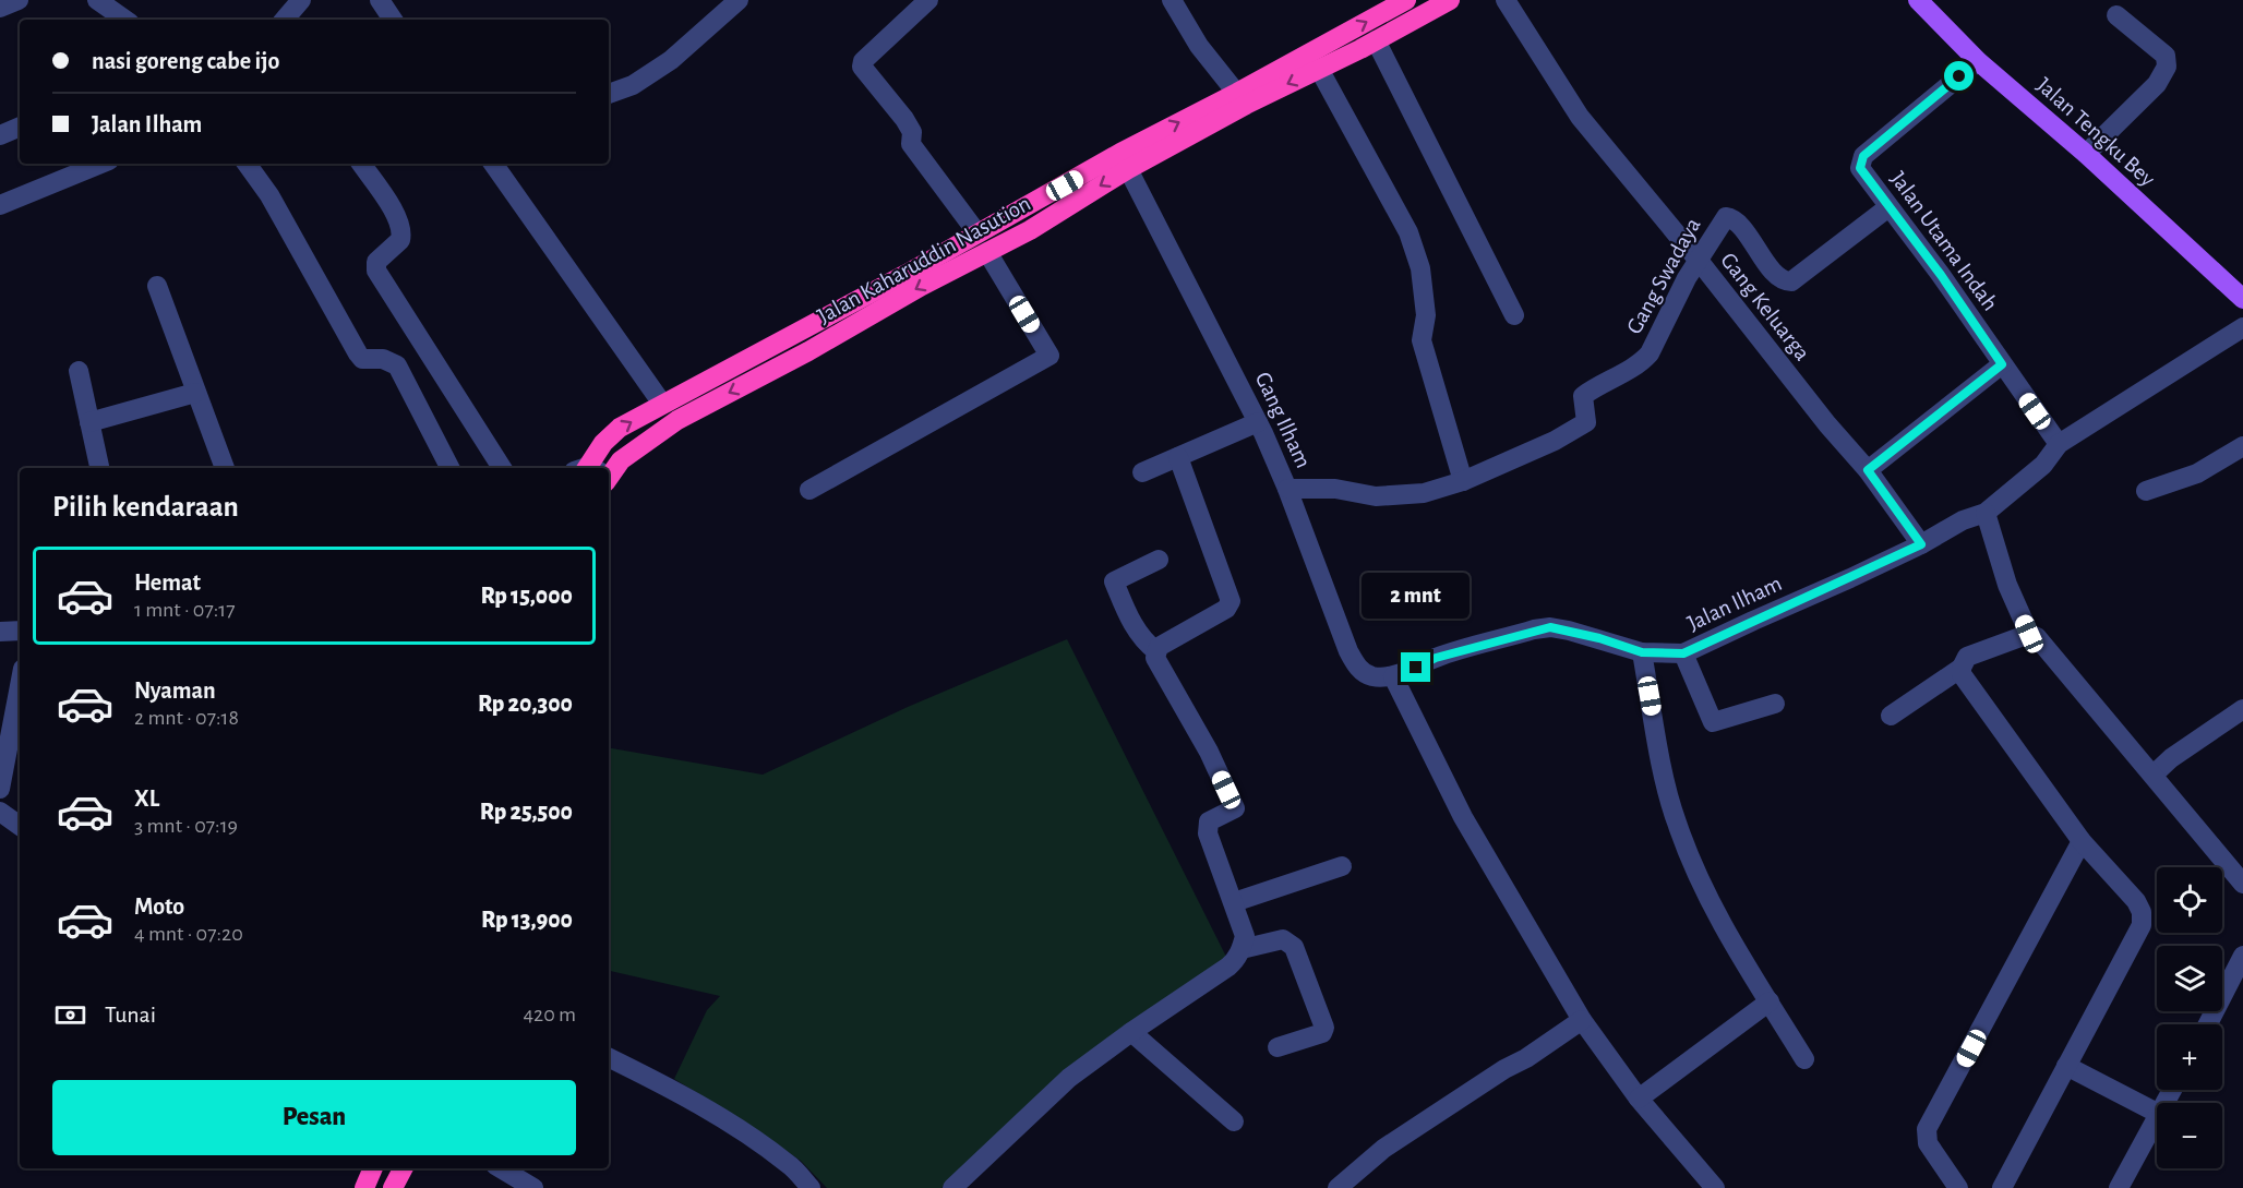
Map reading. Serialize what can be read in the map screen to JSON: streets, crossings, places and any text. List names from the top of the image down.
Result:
{
  "streets": {
    "highway": ["Jalan Kaharuddin Nasution"],
    "main road": ["Jalan Tengku Bey"],
    "street": [
      "Jalan Utama Indah",
      "Gang Swadaya",
      "Gang Keluarga",
      "Gang Ilham",
      "Jalan Ilham"
    ]
  },
  "crossings": [
    ["Jalan Tengku Bey", "Jalan Utama Indah"],
    ["Jalan Utama Indah", "Gang Swadaya"],
    ["Jalan Utama Indah", "Jalan Ilham"],
    ["Jalan Kaharuddin Nasution", "Gang Ilham"],
    ["Gang Swadaya", "Gang Keluarga"],
    ["Gang Swadaya", "Gang Ilham"],
    ["Gang Keluarga", "Jalan Ilham"],
    ["Gang Ilham", "Jalan Ilham"]
  ],
  "page": {
    "banner": ["nasi goreng cabe ijo", "Jalan Ilham"],
    "heading": "Pilih kendaraan",
    "list": [
      {
        "name": "Hemat",
        "note": "1 mnt · 07:17",
        "value": "Rp 15,000"
      },
      {
        "name": "Nyaman",
        "note": "2 mnt · 07:18",
        "value": "Rp 20,300"
      },
      {
        "name": "XL",
        "note": "3 mnt · 07:19",
        "value": "Rp 25,500"
      },
      {
        "name": "Moto",
        "note": "4 mnt · 07:20",
        "value": "Rp 13,900"
      }
    ],
    "bubble": "2 mnt",
    "map_buttons": ["+", "−"],
    "pay": ["Tunai", "420 m"],
    "buttons": "Pesan"
  }
}
